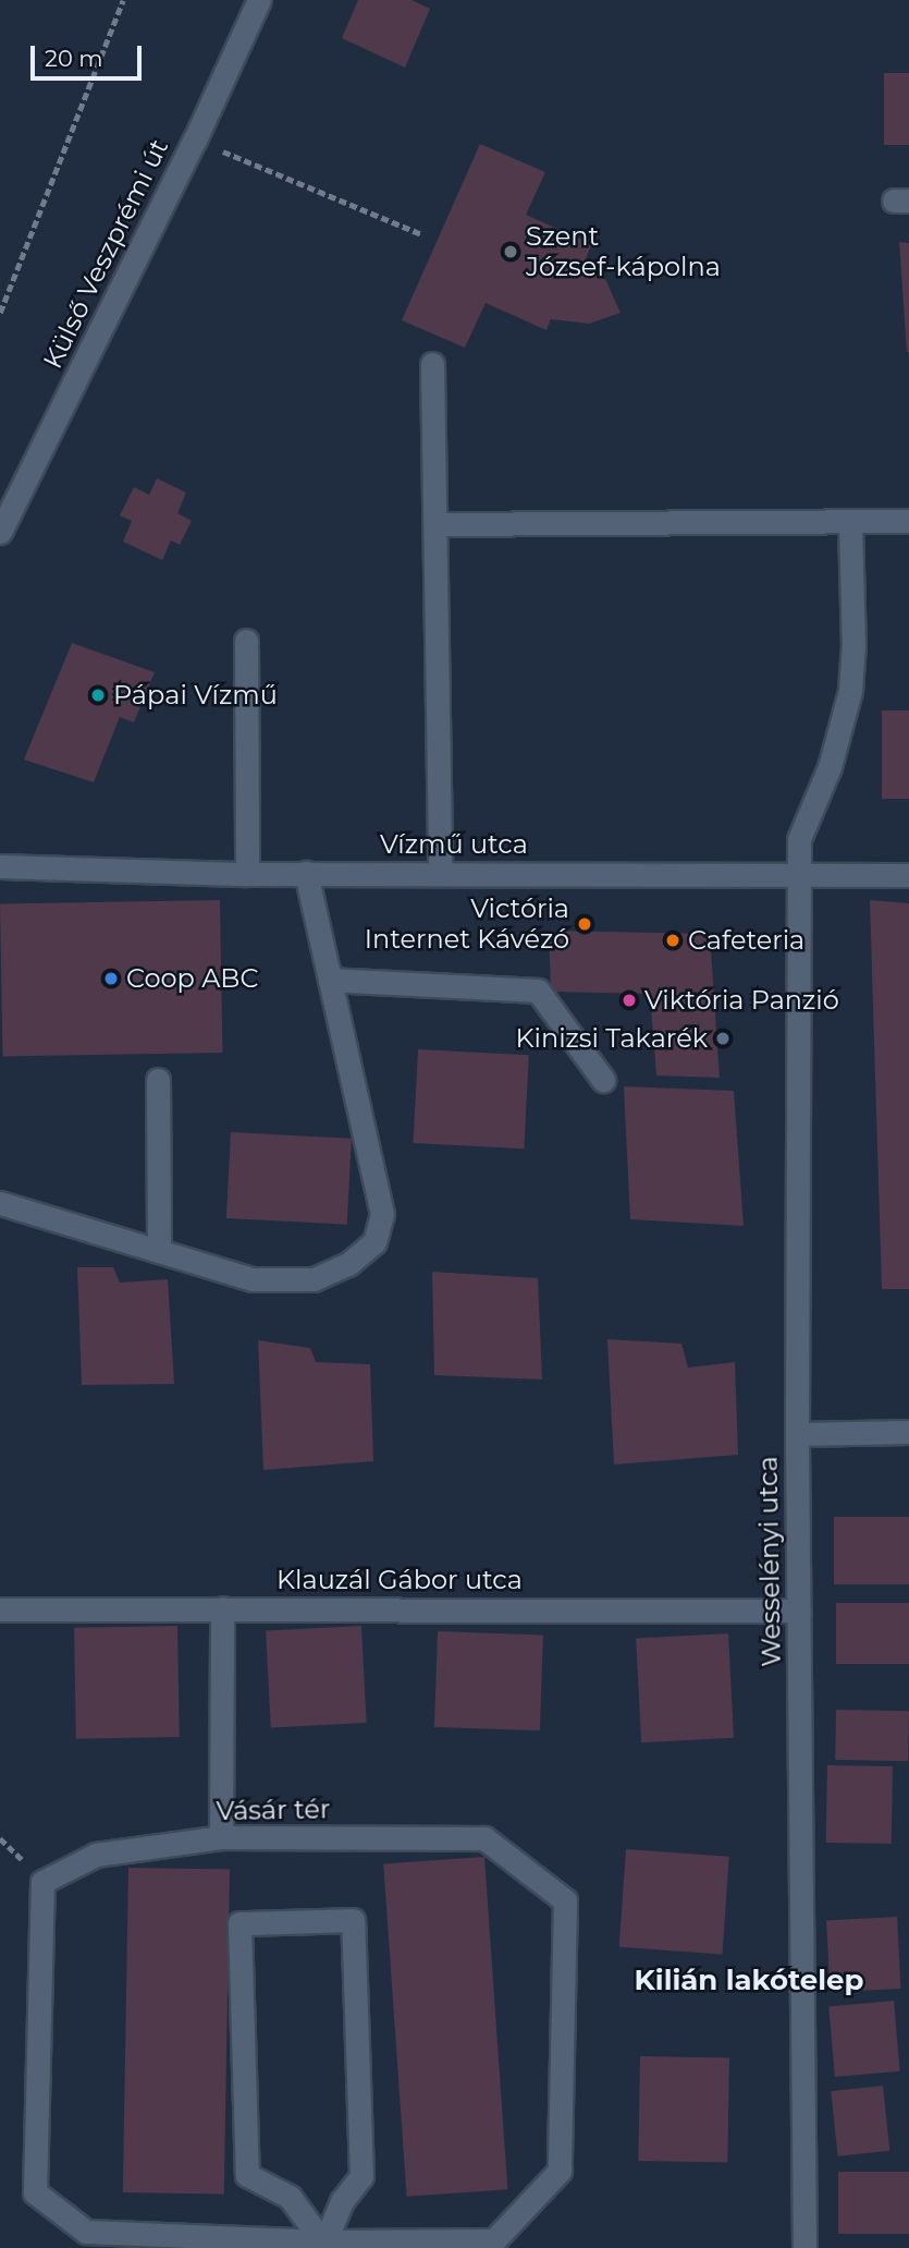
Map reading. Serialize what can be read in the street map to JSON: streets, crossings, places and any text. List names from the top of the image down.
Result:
{
  "streets": {
    "street": [
      "Külső Veszprémi út",
      "Vízmű utca",
      "Wesselényi utca",
      "Klauzál Gábor utca",
      "Vásár tér"
    ]
  },
  "crossings": [
    ["Vízmű utca", "Wesselényi utca"],
    ["Wesselényi utca", "Klauzál Gábor utca"]
  ],
  "districts": ["Kilián lakótelep"],
  "places": [
    "Szent József-kápolna",
    "Pápai Vízmű",
    "Victória Internet Kávézó",
    "Cafeteria",
    "Coop ABC",
    "Viktória Panzió",
    "Kinizsi Takarék"
  ],
  "scale_bar": "20 m"
}
